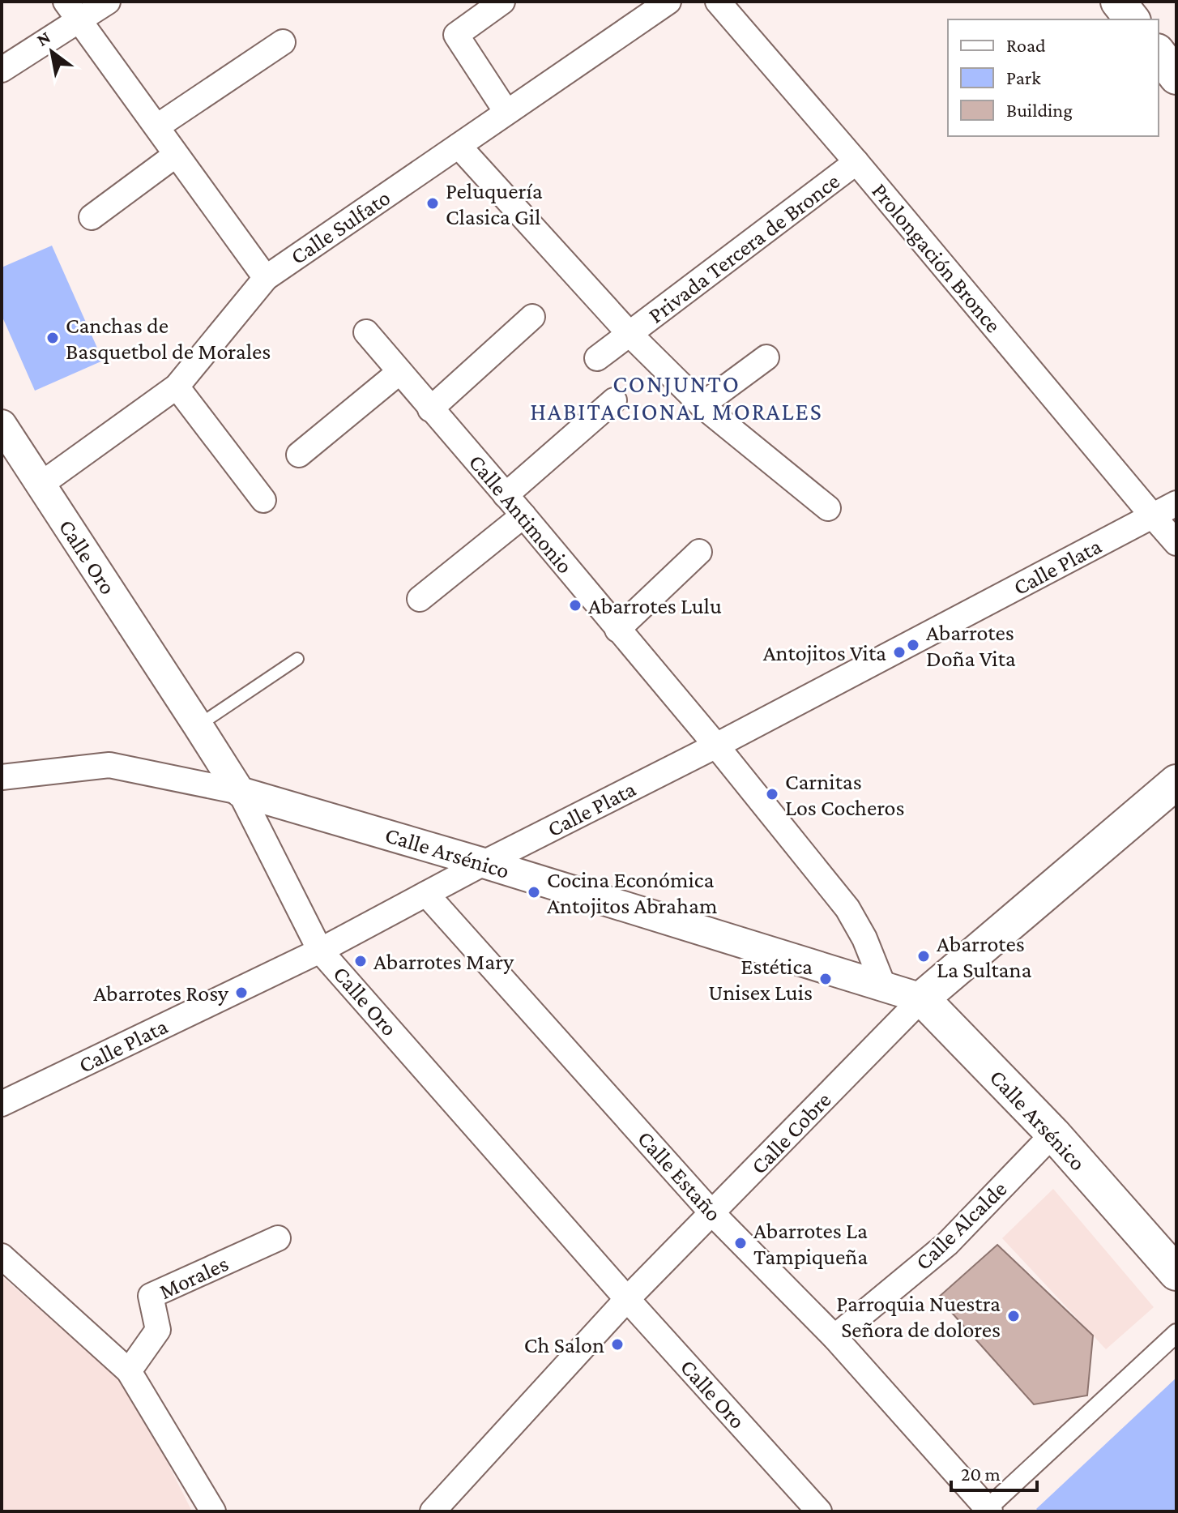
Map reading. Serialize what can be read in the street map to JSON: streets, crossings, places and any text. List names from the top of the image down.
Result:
{
  "streets": {
    "main road": ["Calle Arsénico", "Calle Cobre"],
    "street": [
      "Calle Sulfato",
      "Privada Tercera de Bronce",
      "Prolongación Bronce",
      "Calle Antimonio",
      "Calle Oro",
      "Calle Plata",
      "Calle Estaño",
      "Calle Alcalde",
      "Morales"
    ]
  },
  "crossings": [
    ["Calle Sulfato", "Privada Tercera de Bronce"],
    ["Calle Sulfato", "Calle Oro"],
    ["Privada Tercera de Bronce", "Prolongación Bronce"],
    ["Prolongación Bronce", "Calle Plata"],
    ["Calle Antimonio", "Calle Plata"],
    ["Calle Oro", "Calle Plata"],
    ["Calle Oro", "Calle Arsénico"],
    ["Calle Oro", "Calle Cobre"],
    ["Calle Plata", "Calle Arsénico"],
    ["Calle Plata", "Calle Estaño"],
    ["Calle Arsénico", "Calle Cobre"],
    ["Calle Arsénico", "Calle Alcalde"],
    ["Calle Cobre", "Calle Estaño"],
    ["Calle Estaño", "Calle Alcalde"]
  ],
  "districts": ["CONJUNTO HABITACIONAL MORALES"],
  "places": [
    "Peluquería Clasica Gil",
    "Canchas de Basquetbol de Morales",
    "Abarrotes Lulu",
    "Abarrotes Doña Vita",
    "Antojitos Vita",
    "Carnitas Los Cocheros",
    "Cocina Económica Antojitos Abraham",
    "Abarrotes La Sultana",
    "Abarrotes Mary",
    "Estética Unisex Luis",
    "Abarrotes Rosy",
    "Abarrotes La Tampiqueña",
    "Parroquia Nuestra Señora de dolores",
    "Ch Salon"
  ],
  "legend": ["Road", "Park", "Building"],
  "scale_bar": "20 m",
  "north": "top left"
}
